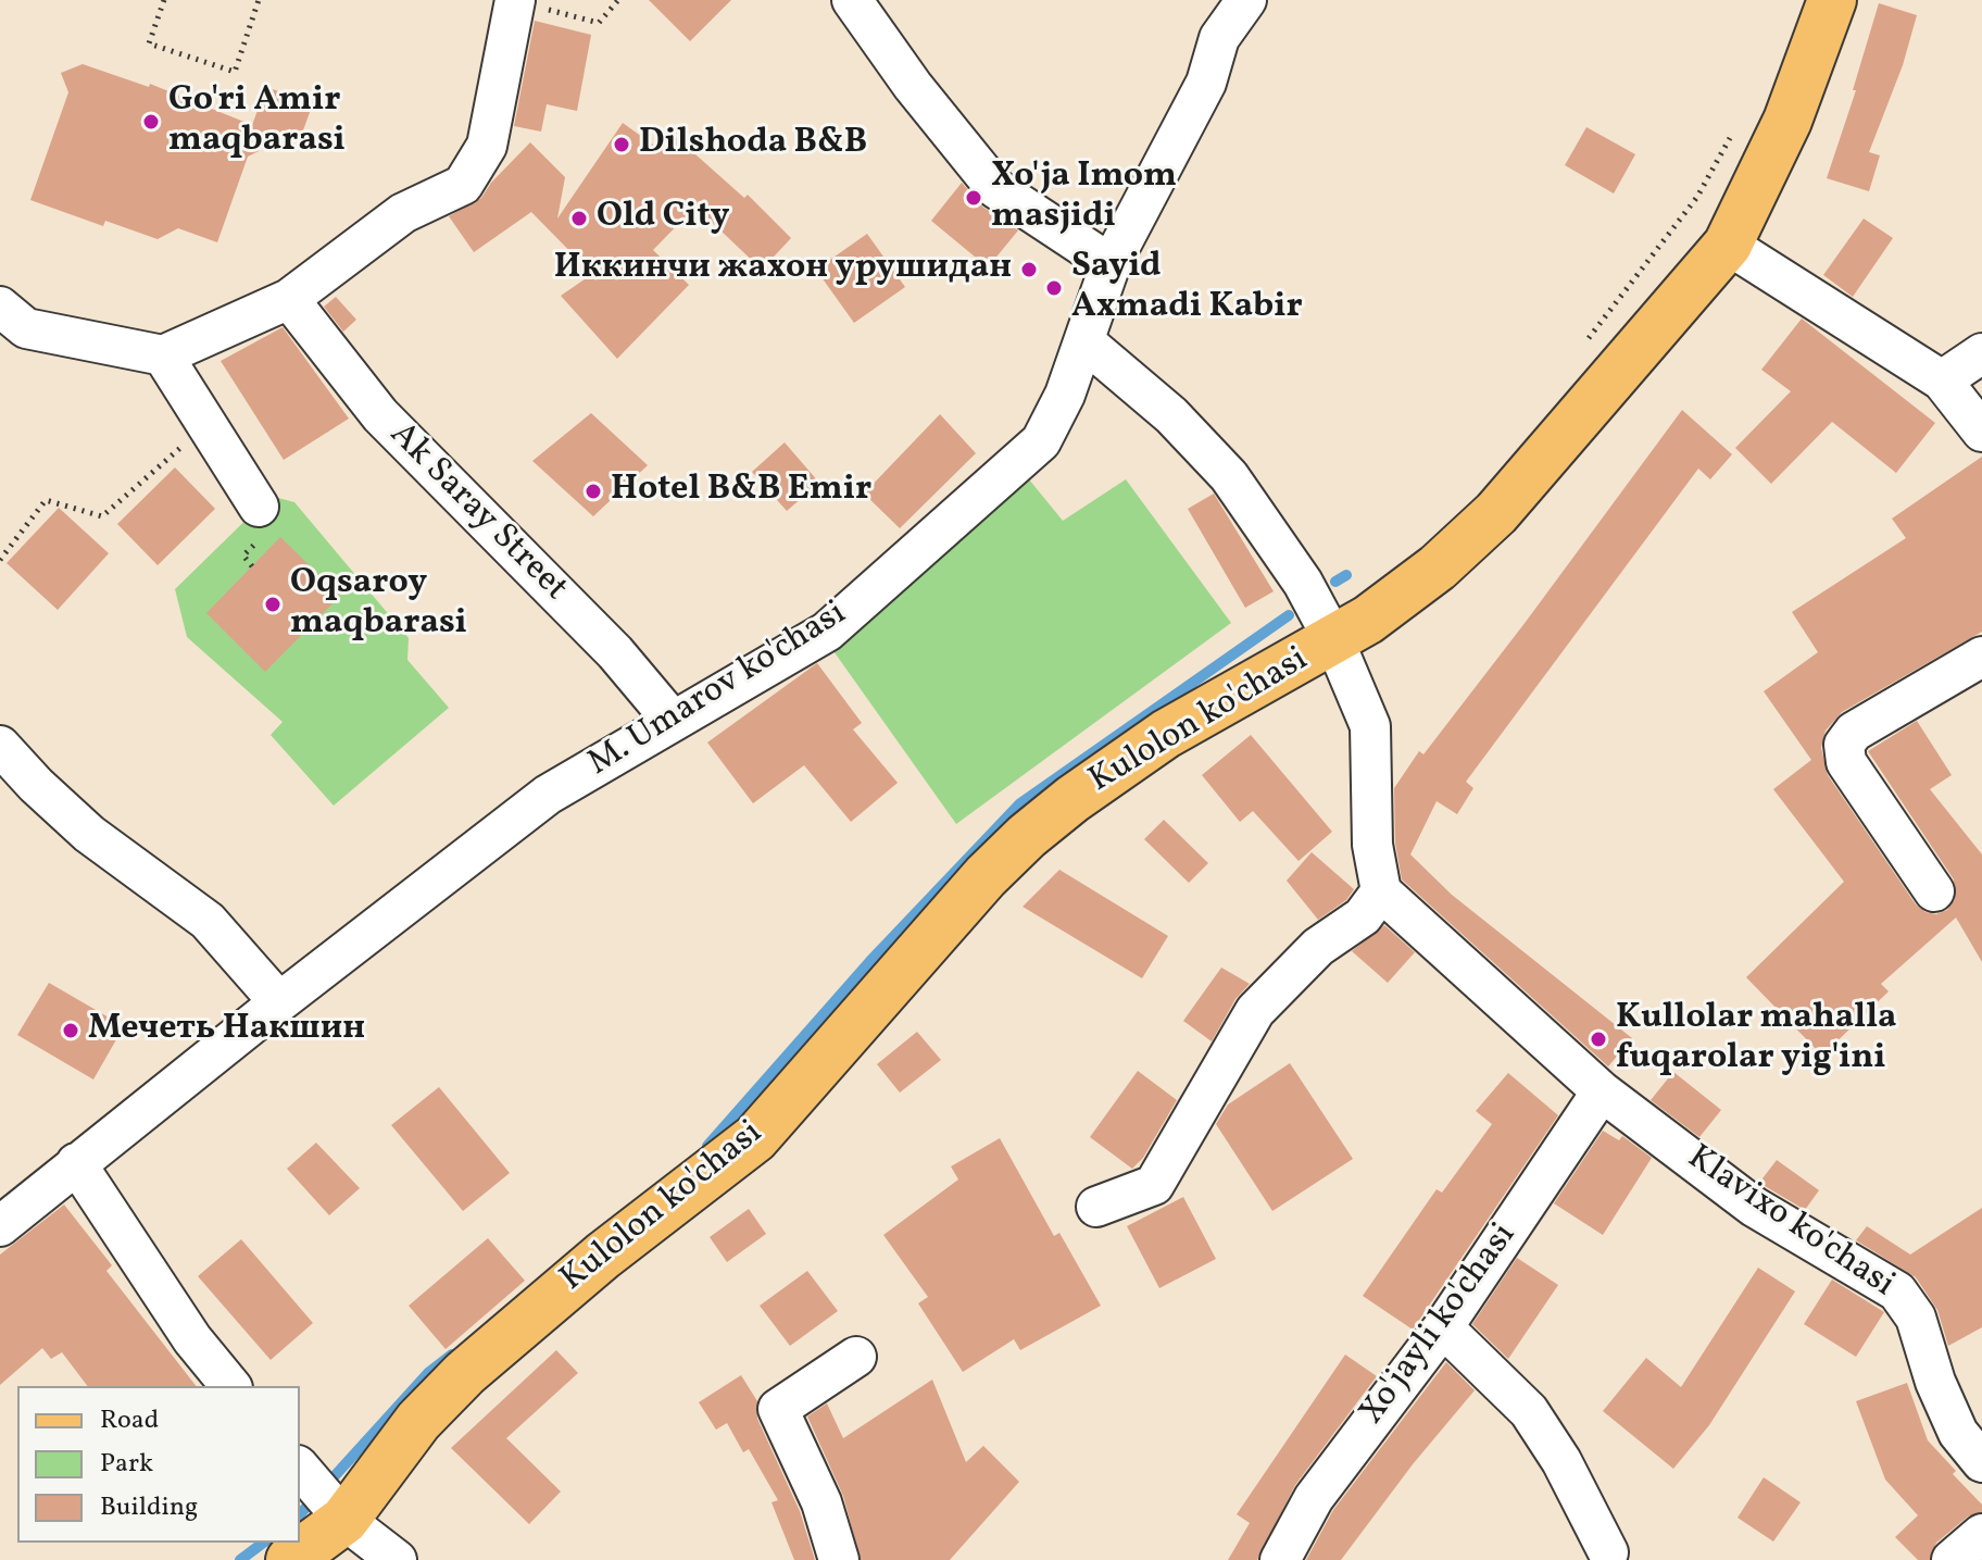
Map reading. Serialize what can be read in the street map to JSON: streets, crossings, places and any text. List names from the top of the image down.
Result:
{
  "streets": {
    "main road": ["Kulolon ko'chasi"],
    "street": [
      "Ak Saray Street",
      "M. Umarov ko'chasi",
      "Klavixo ko'chasi",
      "Xo'jayli ko'chasi"
    ]
  },
  "crossings": [
    ["Ak Saray Street", "M. Umarov ko'chasi"],
    ["Klavixo ko'chasi", "Xo'jayli ko'chasi"]
  ],
  "places": [
    "Go'ri Amir maqbarasi",
    "Dilshoda B&B",
    "Xo'ja Imom masjidi",
    "Old City",
    "Иккинчи жахон урушидан",
    "Sayid Axmadi Kabir",
    "Hotel B&B Emir",
    "Oqsaroy maqbarasi",
    "Мечеть Накшин",
    "Kullolar mahalla fuqarolar yig'ini"
  ],
  "legend": ["Road", "Park", "Building"]
}
